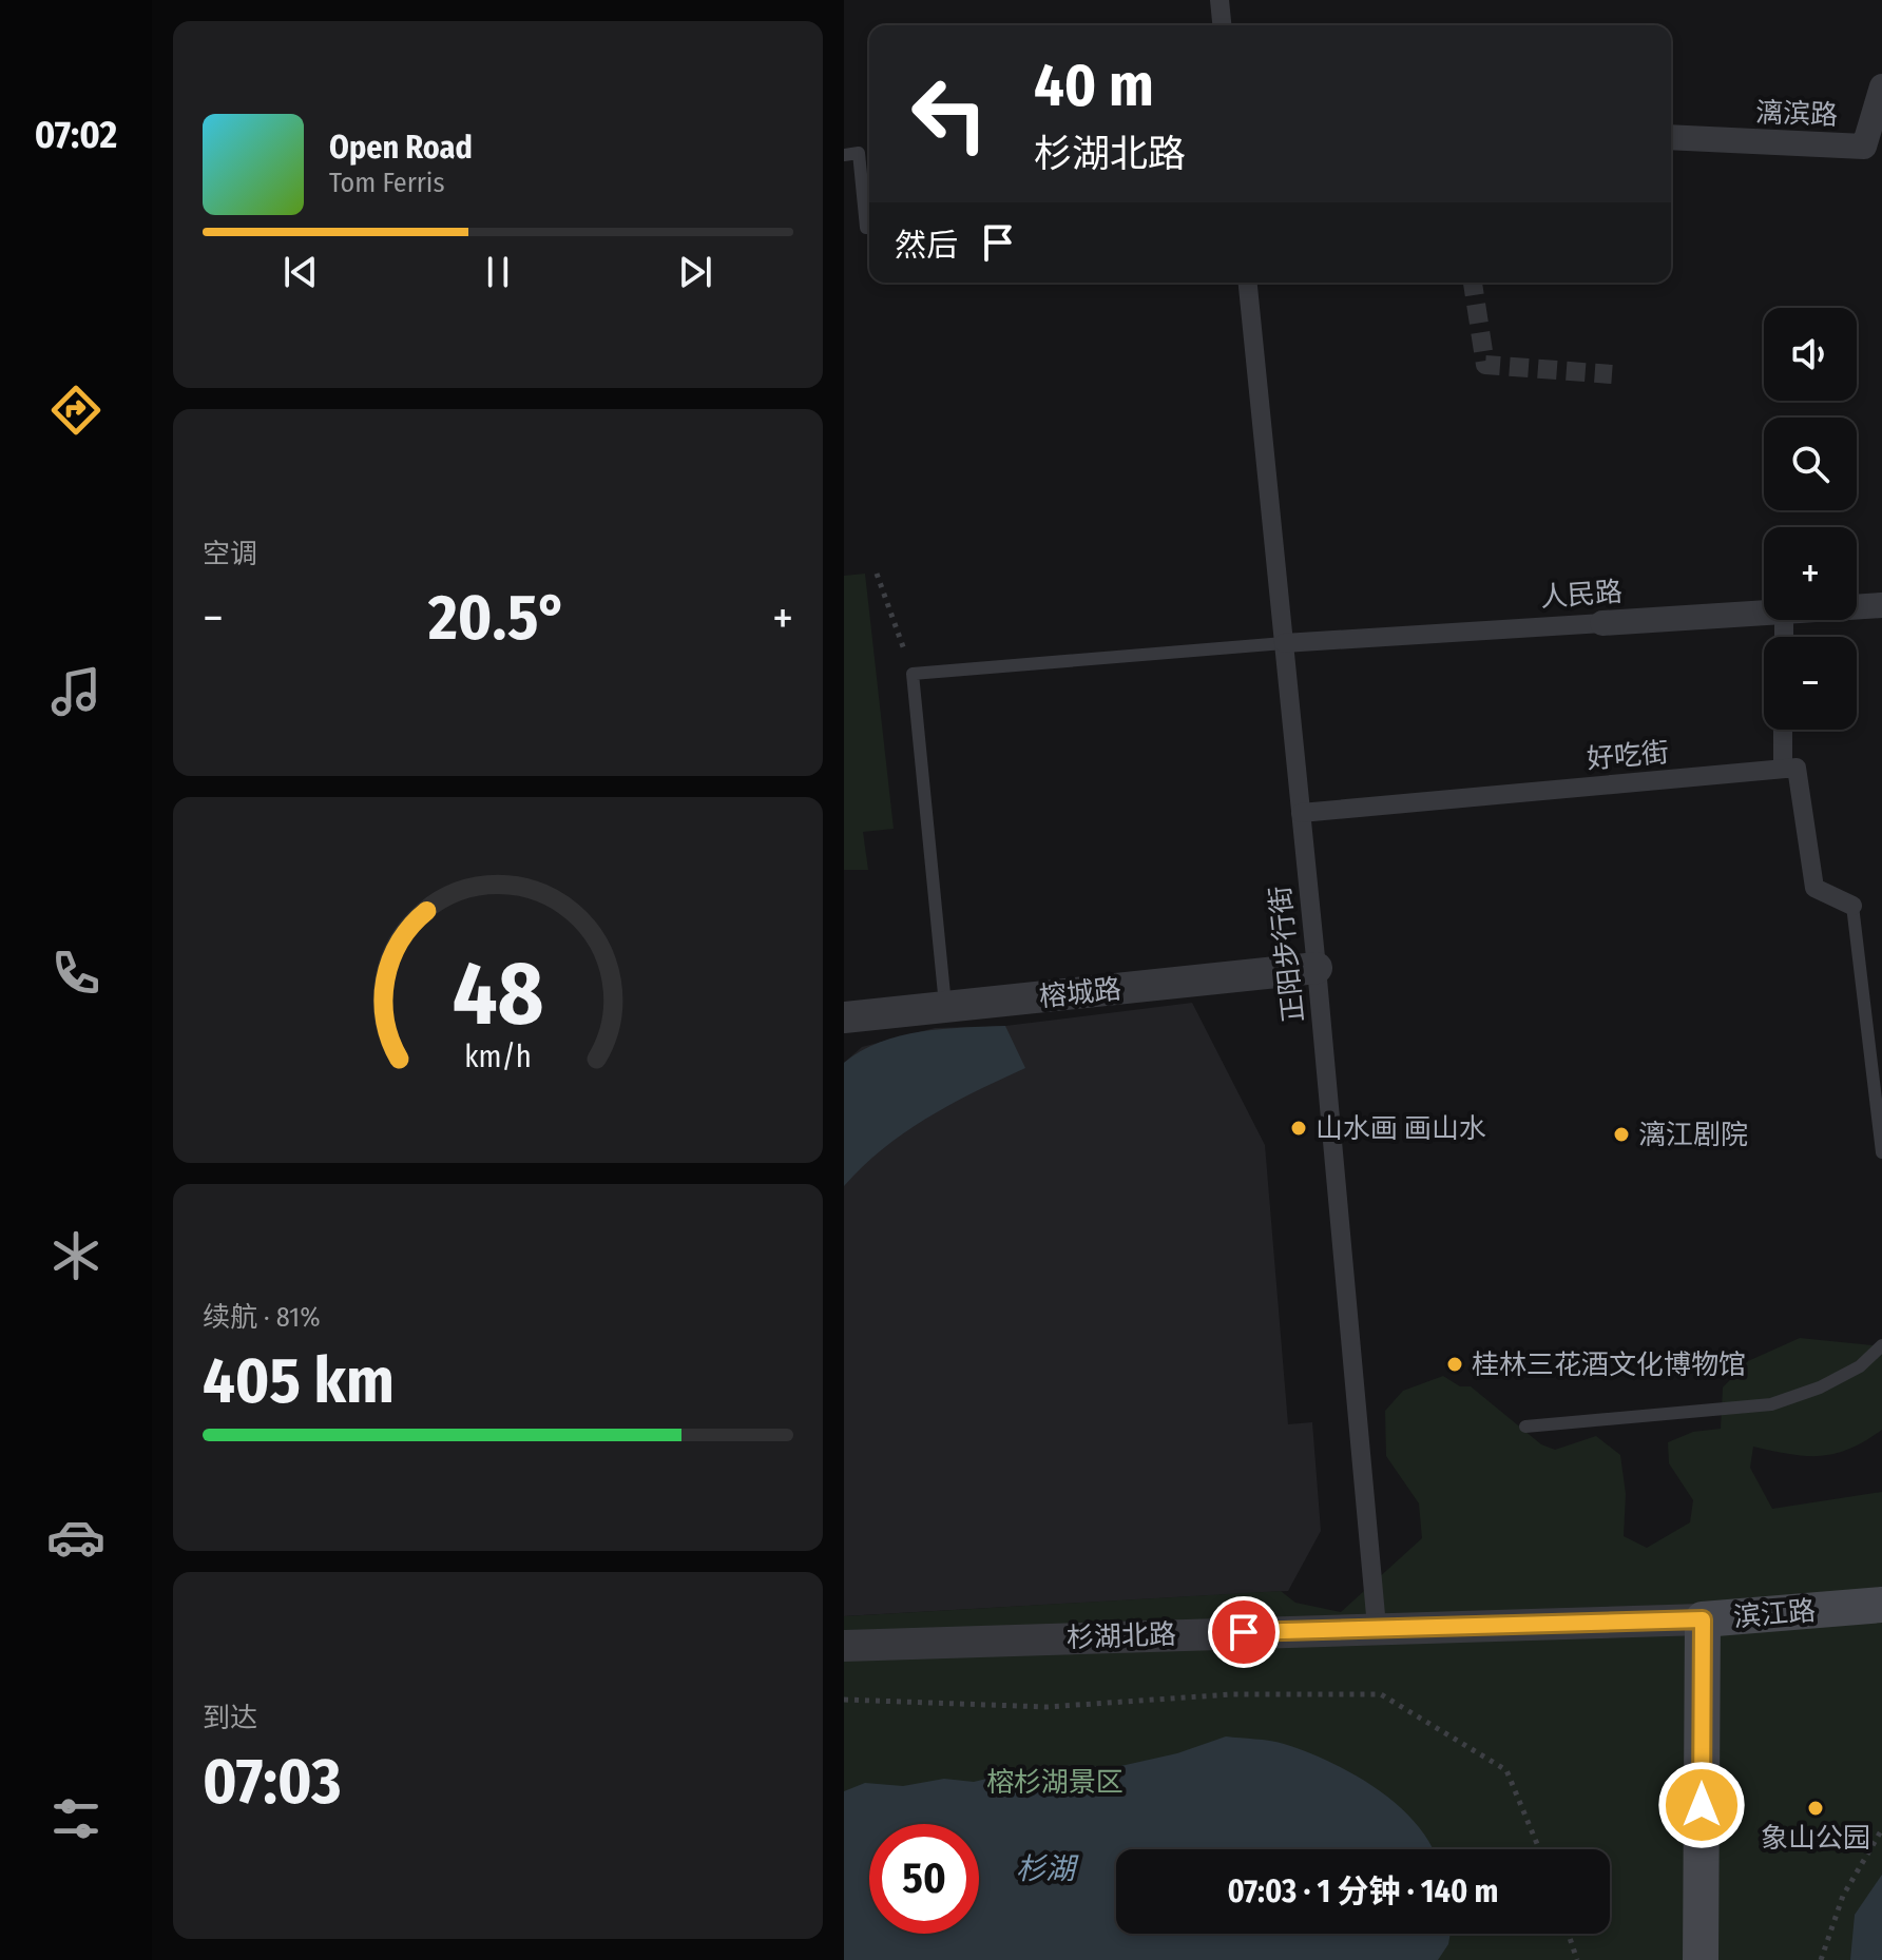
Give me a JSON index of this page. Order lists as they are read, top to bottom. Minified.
{"streets":{"main road":["滨江路"],"street":["漓滨路","人民路","好吃街","正阳步行街","榕城路","杉湖北路"]},"crossings":[["人民路","正阳步行街"],["好吃街","正阳步行街"],["正阳步行街","榕城路"],["正阳步行街","杉湖北路"],["滨江路","杉湖北路"]],"water":["杉湖"],"parks":["榕杉湖景区"],"places":["山水画 画山水","漓江剧院","桂林三花酒文化博物馆","象山公园"],"page":{"tabs":"07:02","turn":["40 m","杉湖北路"],"song":["Open Road","Tom Ferris"],"then":"然后","map_buttons":["+","−"],"tile":["空调",["续航 · 81%","405 km"],["到达","07:03"]],"heat":["−","20.5°","+"],"limit":"50","trip":"07:03 · 1 分钟 · 140 m","gauge":["48","km/h"]}}
